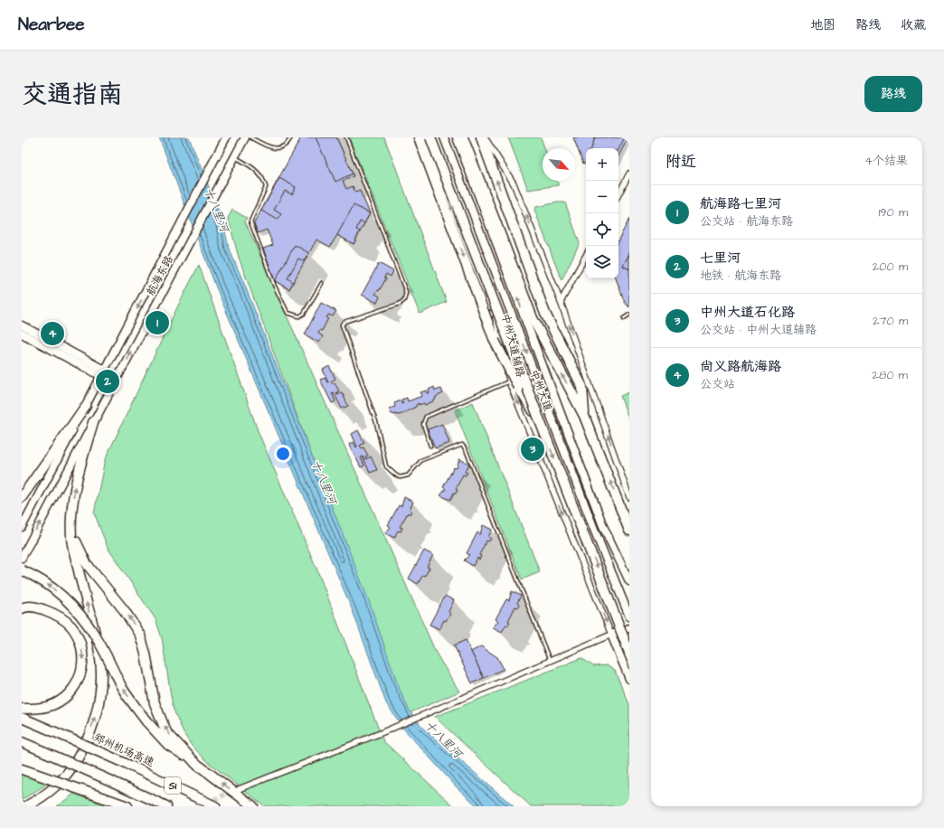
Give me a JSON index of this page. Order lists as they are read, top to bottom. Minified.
{"streets":{"highway":["中州大道","郑州机场高速","S1"],"main road":["航海东路","中州大道辅路"]},"one_way":["中州大道辅路"],"water":["十八里河"],"north":"bottom right","page":{"header":"Nearbee","nav":["地图","路线","收藏"],"title":"交通指南","buttons":"路线","heading":["附近","4个结果"],"map_buttons":["+","−"],"list":[{"mark":"1","name":"航海路七里河","note":"公交站 · 航海东路","value":"190 m"},{"mark":"2","name":"七里河","note":"地铁 · 航海东路","value":"200 m"},{"mark":"3","name":"中州大道石化路","note":"公交站 · 中州大道辅路","value":"270 m"},{"mark":"4","name":"尚义路航海路","note":"公交站","value":"280 m"}],"pins":["1","4","2","3"]}}
